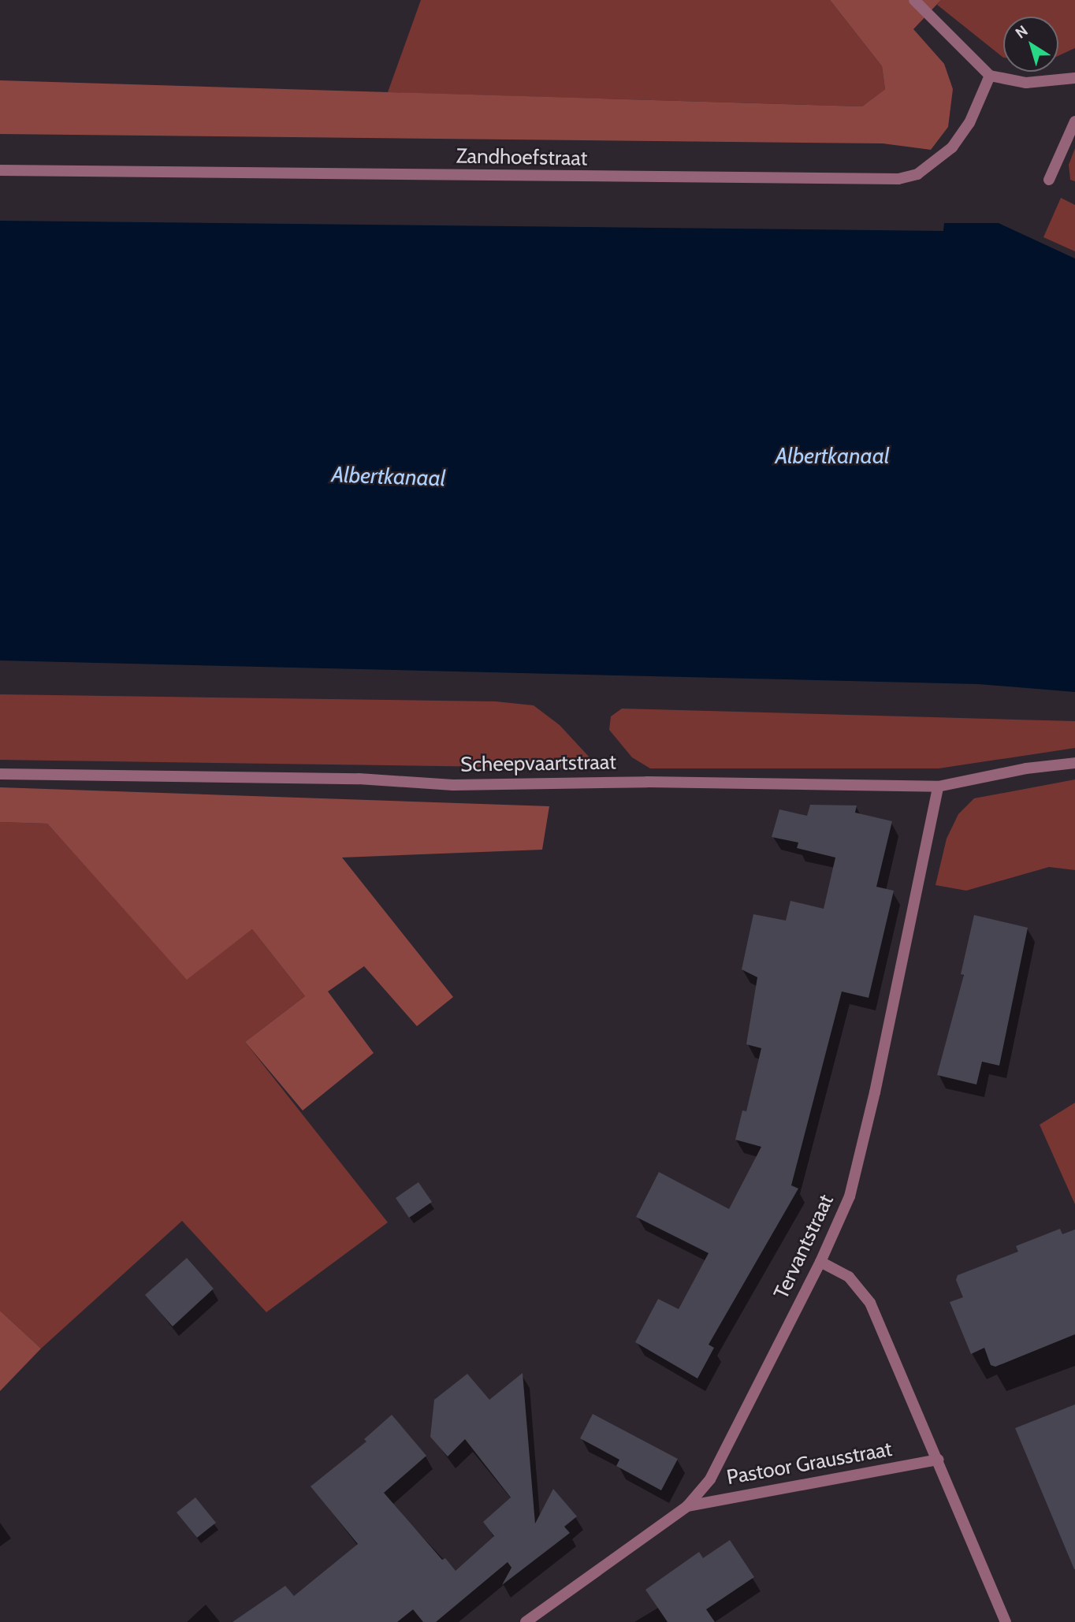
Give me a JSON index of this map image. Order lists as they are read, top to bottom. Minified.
{"streets":{"street":["Zandhoefstraat","Scheepvaartstraat","Tervantstraat","Pastoor Grausstraat"]},"crossings":[["Scheepvaartstraat","Tervantstraat"],["Tervantstraat","Pastoor Grausstraat"]],"water":["Albertkanaal"],"north":"top left"}
